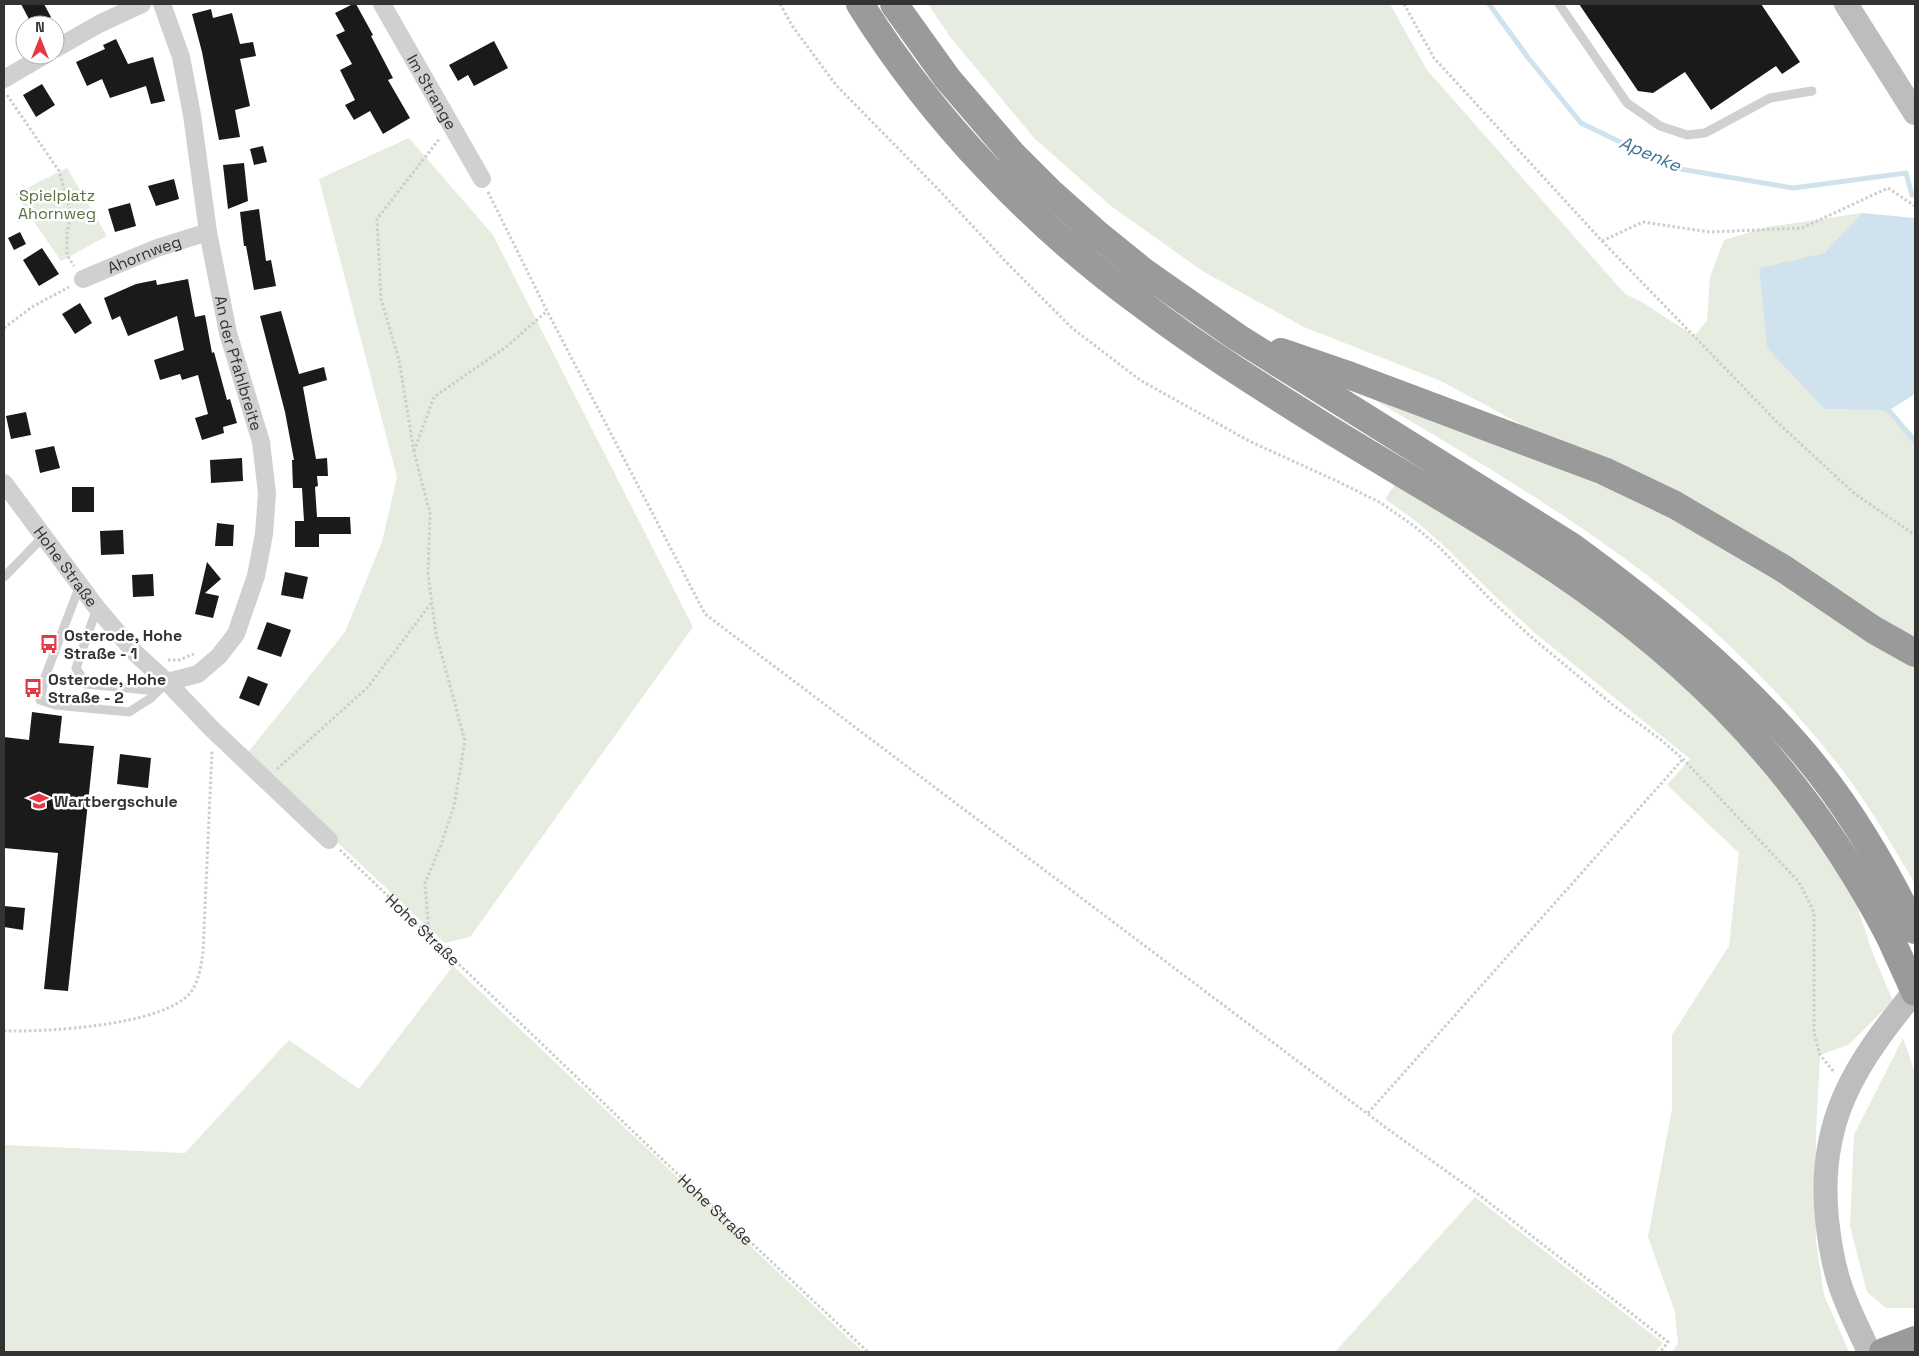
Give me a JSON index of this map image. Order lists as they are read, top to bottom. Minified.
{"streets":{"street":["Im Strange","Ahornweg","An der Pfahlbreite","Hohe Straße"]},"crossings":[["Ahornweg","An der Pfahlbreite"],["An der Pfahlbreite","Hohe Straße"]],"water":["Apenke"],"parks":["Spielplatz Ahornweg"],"places":{"bus stop":["Osterode, Hohe Straße - 1","Osterode, Hohe Straße - 2"],"school or university":["Wartbergschule"]},"north":"top"}
